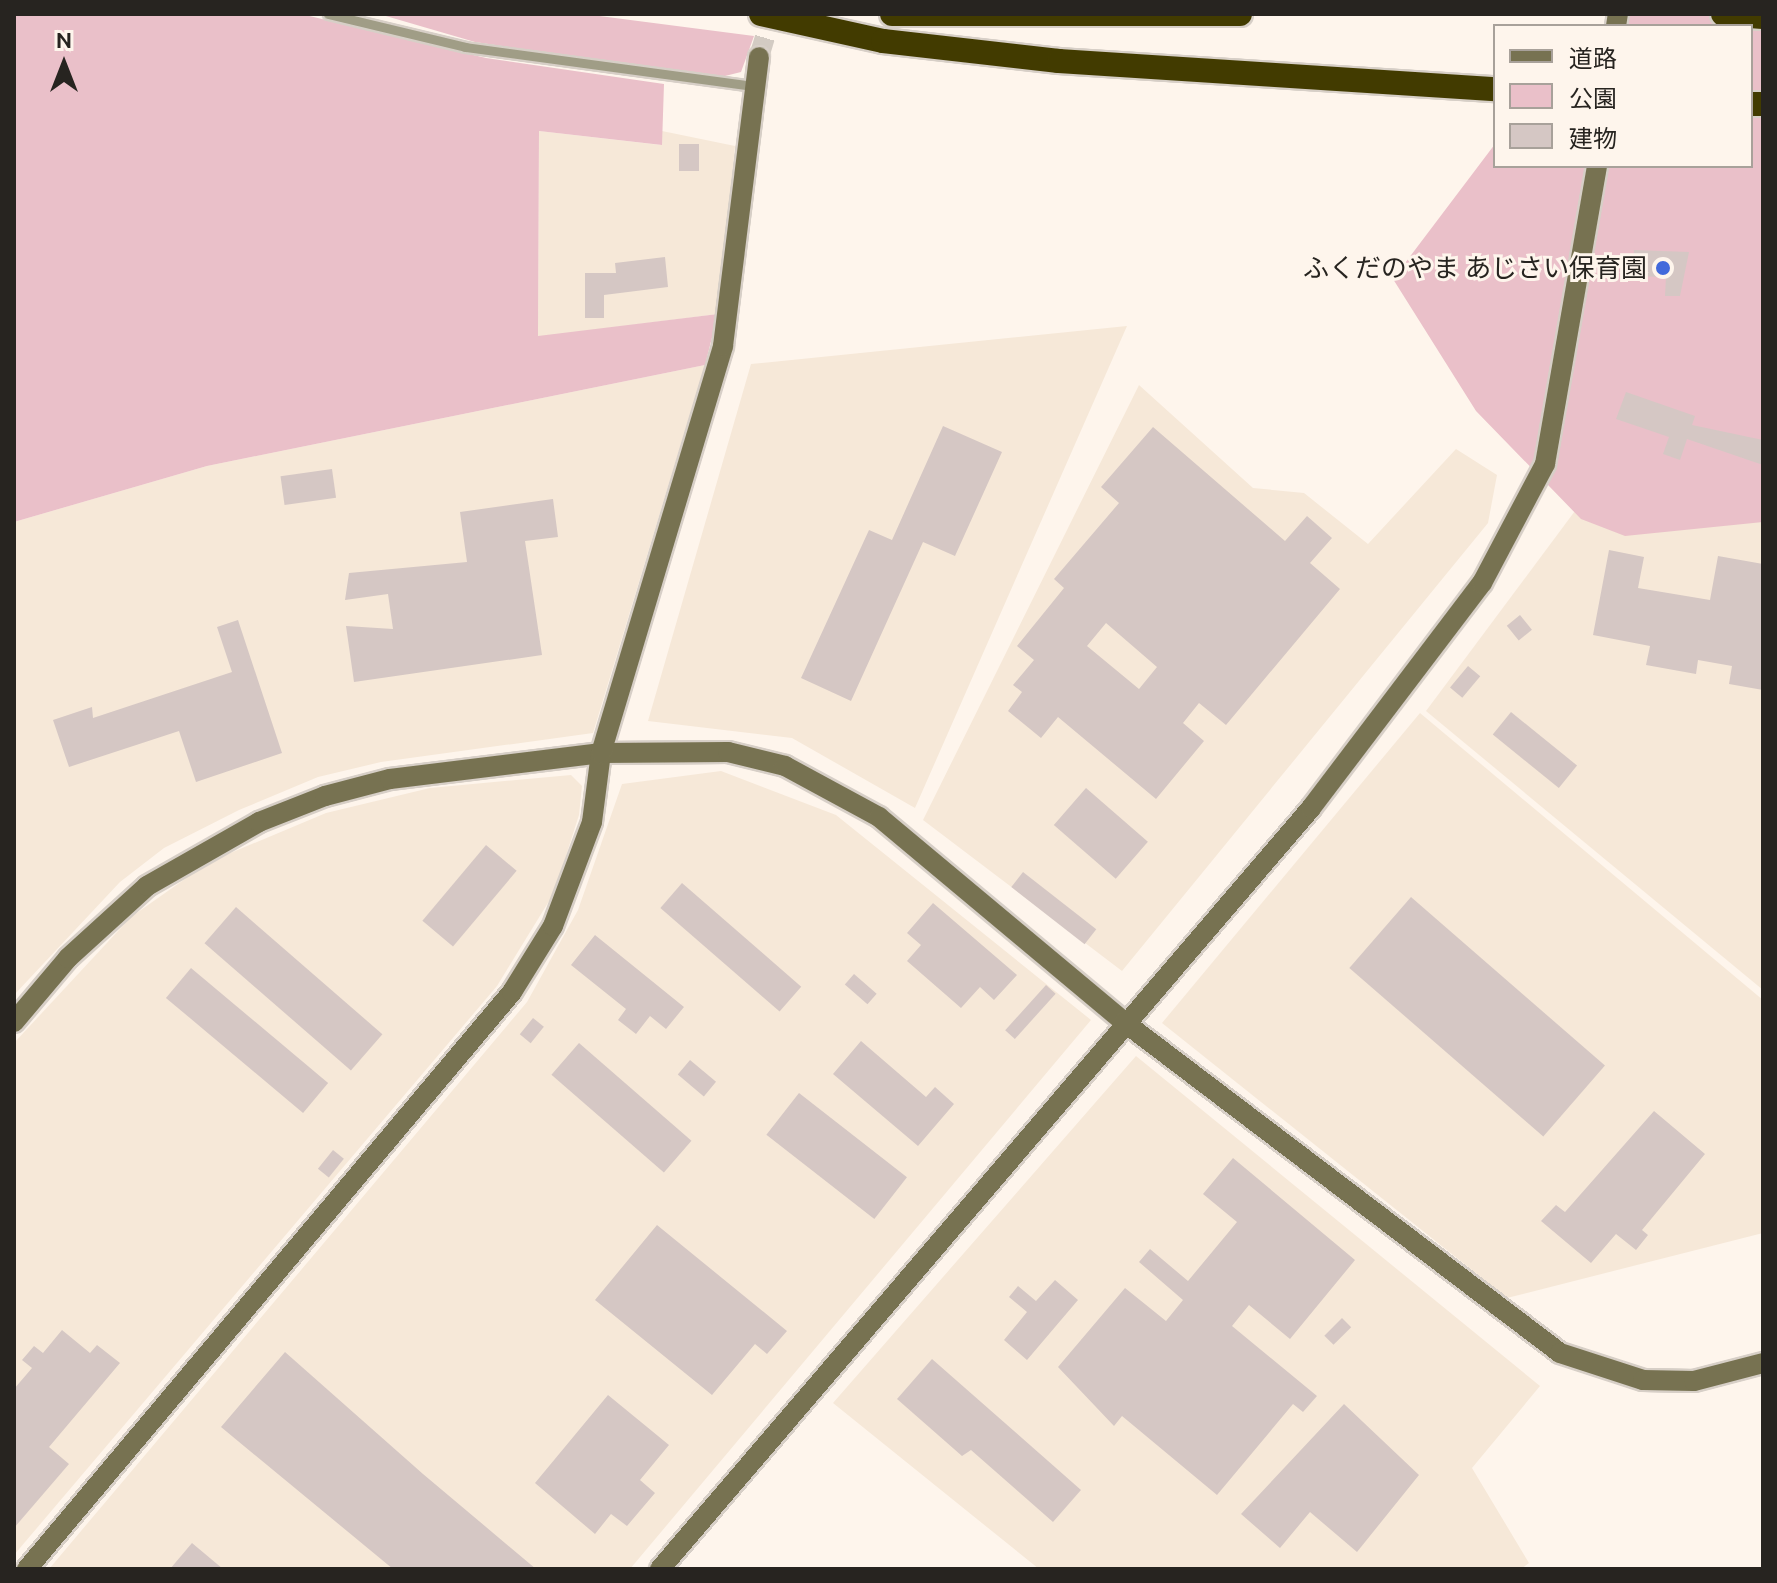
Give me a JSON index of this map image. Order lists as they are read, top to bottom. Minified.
{"places":["ふくだのやま あじさい保育園"],"legend":["道路","公園","建物"],"north":"top"}
